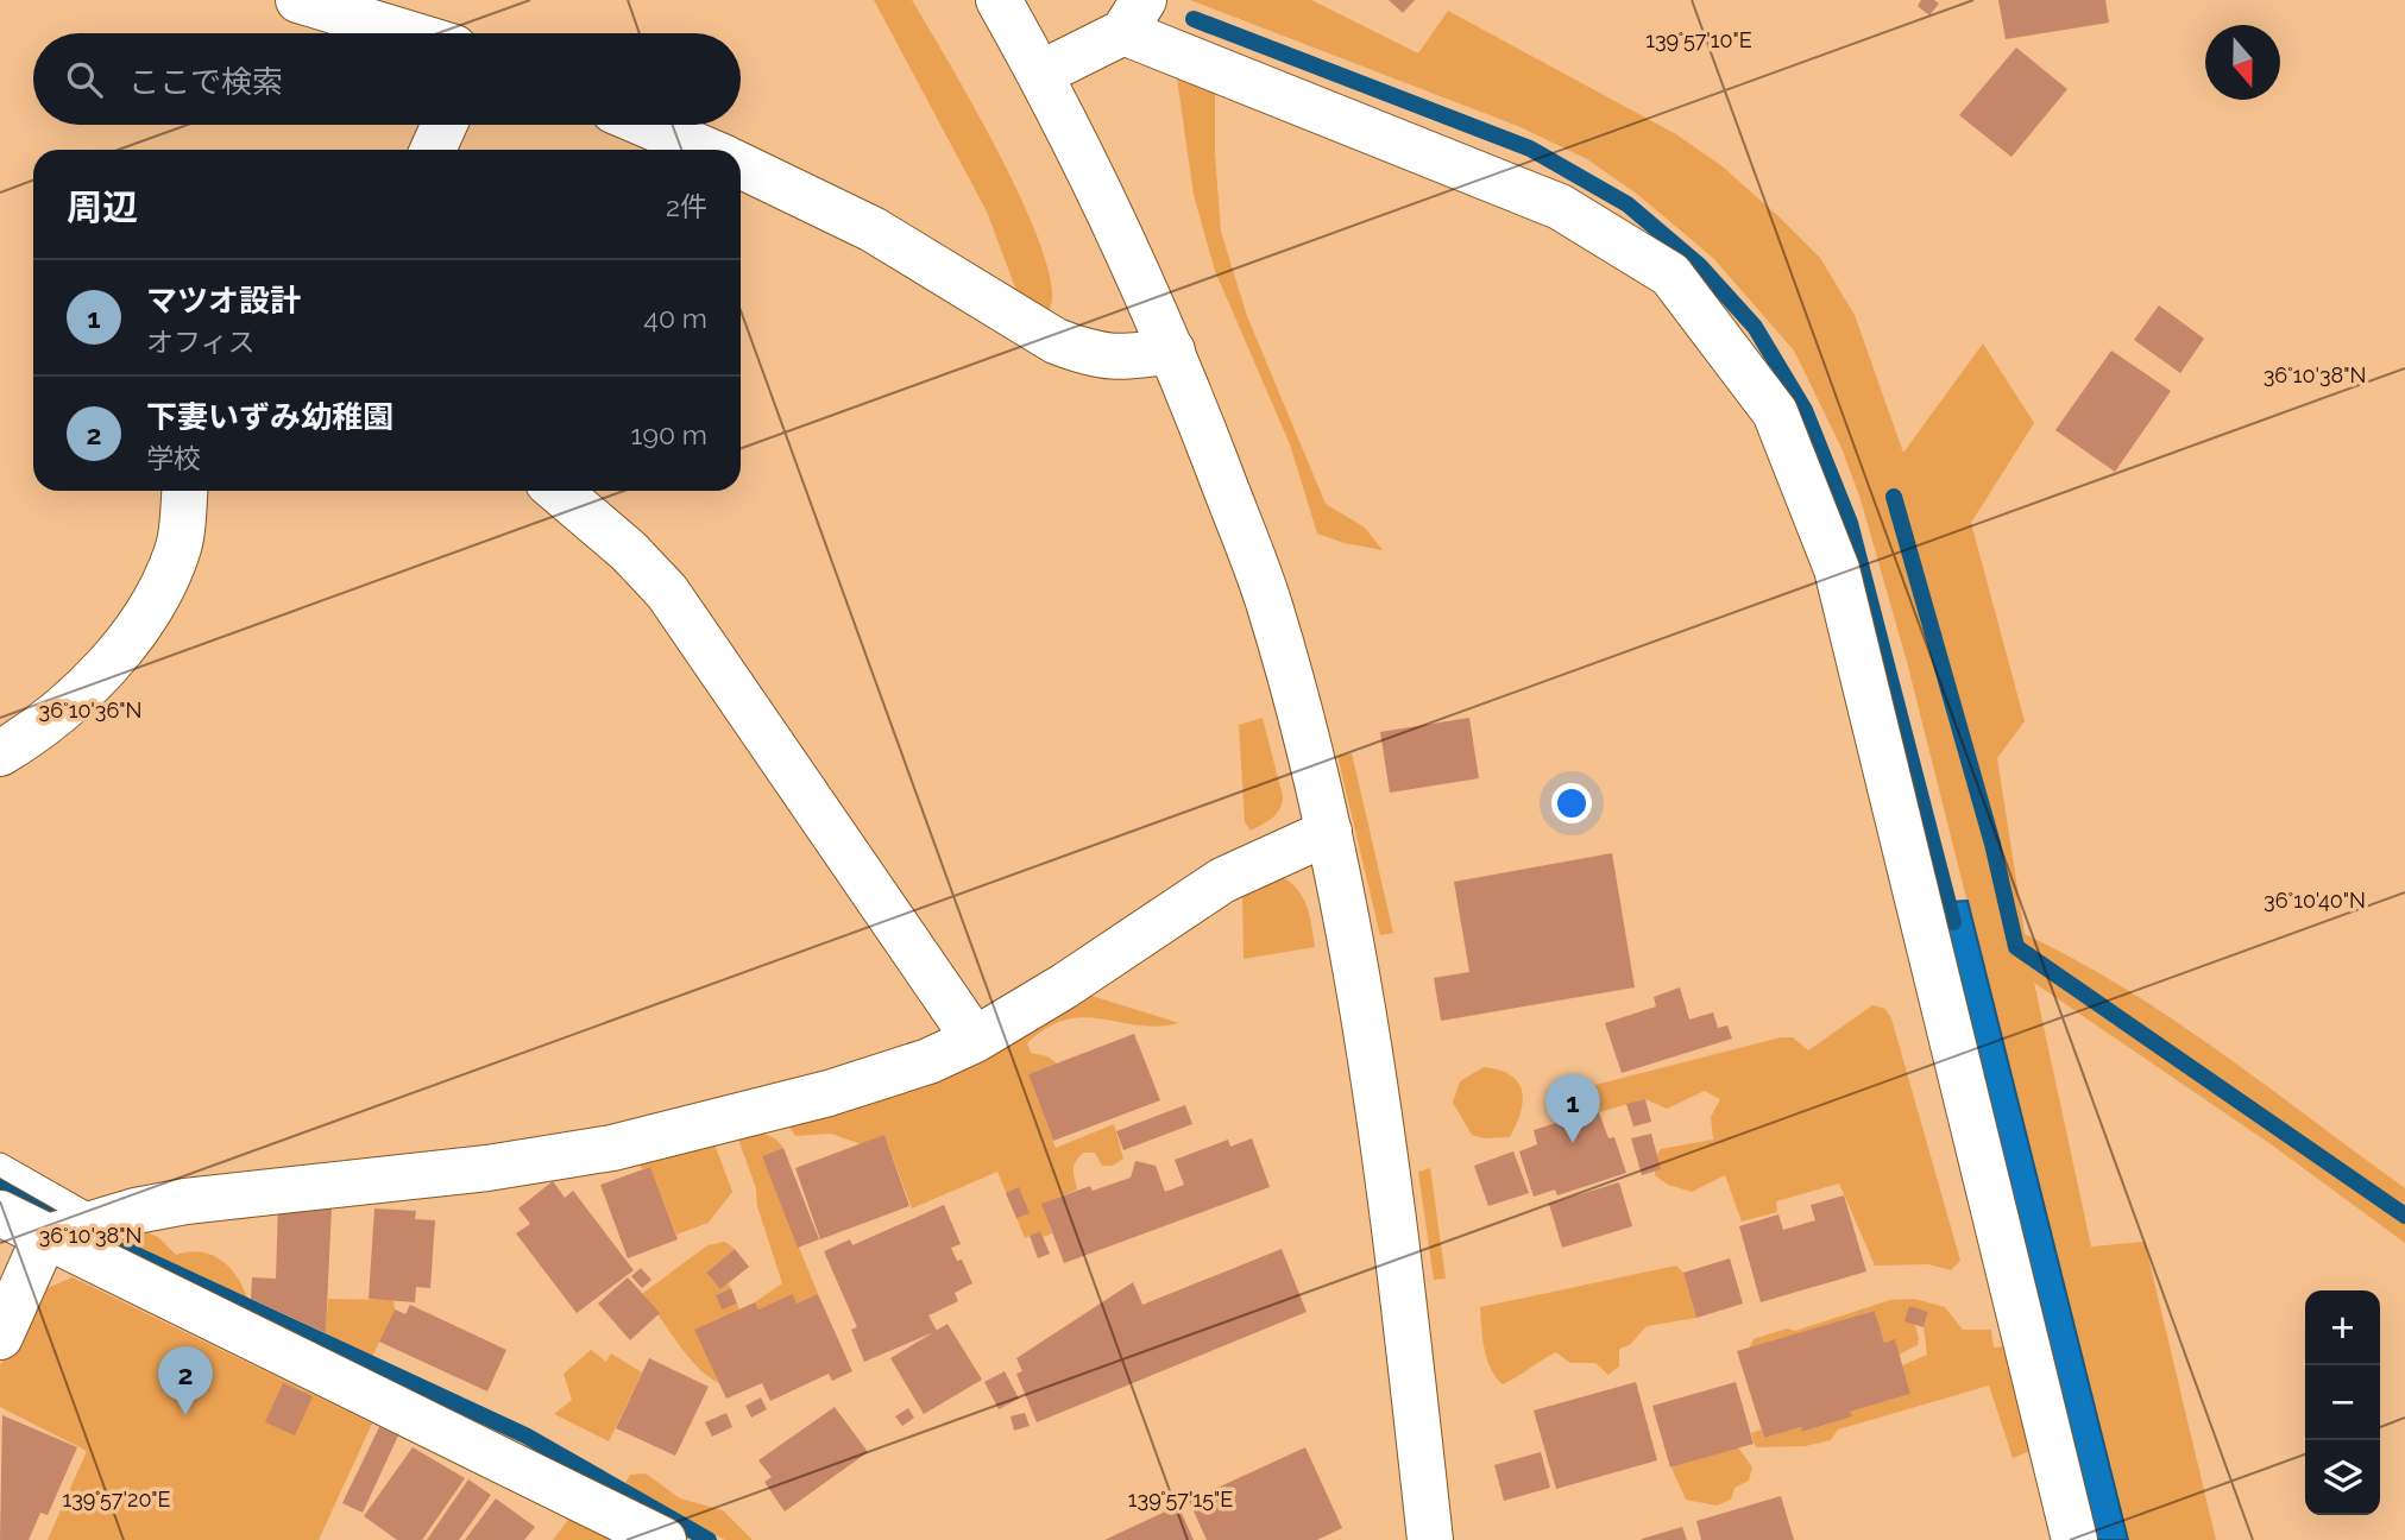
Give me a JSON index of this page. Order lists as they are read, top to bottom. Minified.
{"north":"bottom","page":{"search":"ここで検索","heading":["周辺","2件"],"list":[{"mark":"1","name":"マツオ設計","note":"オフィス","value":"40 m"},{"mark":"2","name":"下妻いずみ幼稚園","note":"学校","value":"190 m"}],"pins":["1","2"],"map_buttons":["+","−"]},"coordinates":["139°57'10\"E","36°10'38\"N","36°10'36\"N","36°10'40\"N","139°57'20\"E","139°57'15\"E"]}
